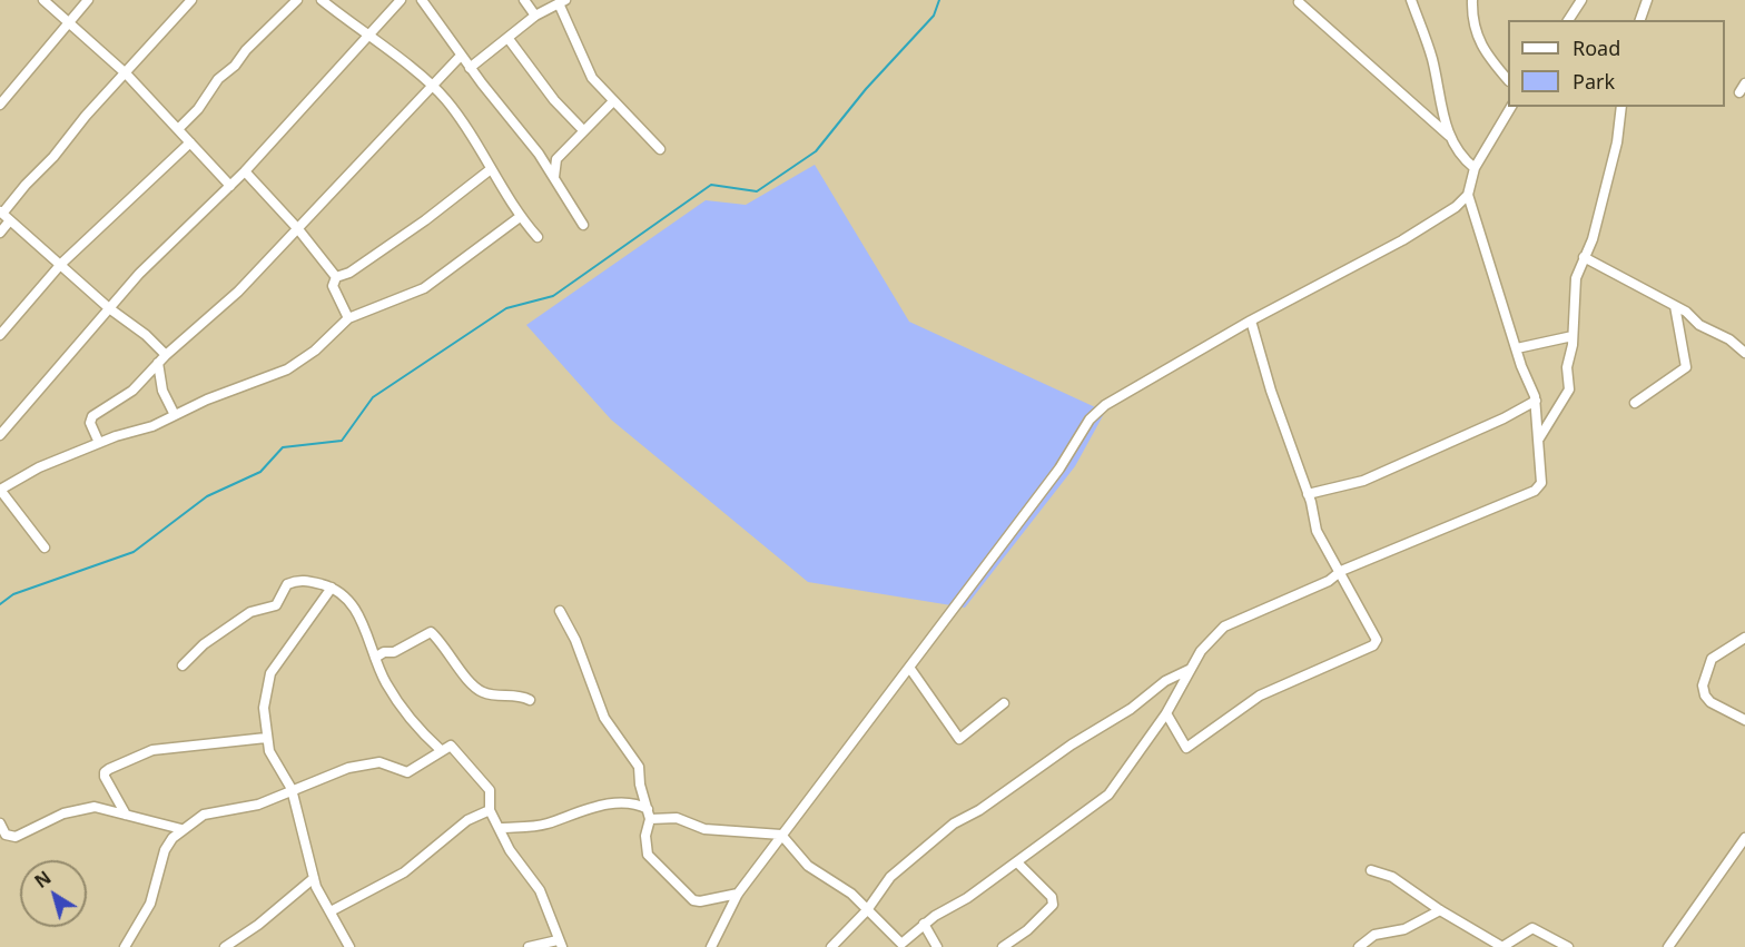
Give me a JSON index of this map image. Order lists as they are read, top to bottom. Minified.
{"legend":["Road","Park"],"north":"top left"}
